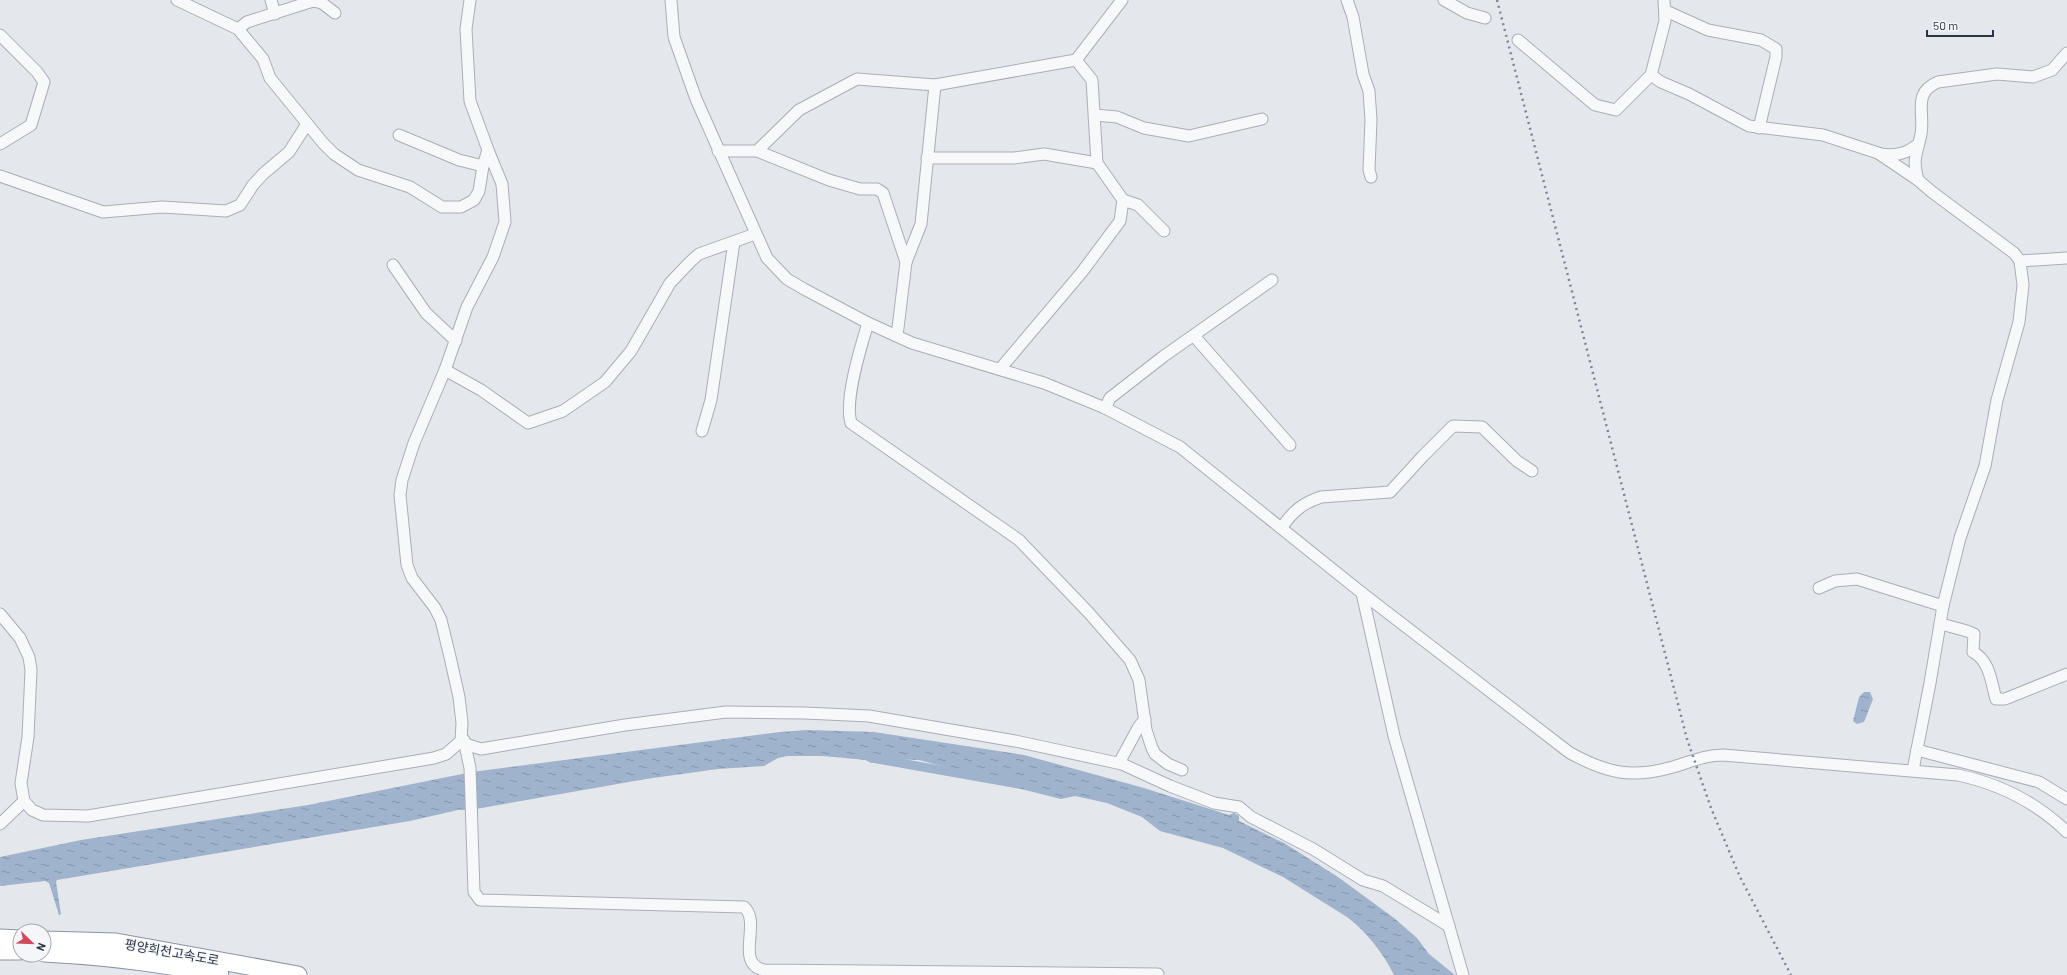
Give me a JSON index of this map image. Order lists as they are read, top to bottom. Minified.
{"streets":{"highway":["평양희천고속도로"]},"scale_bar":"50 m","north":"bottom right"}
